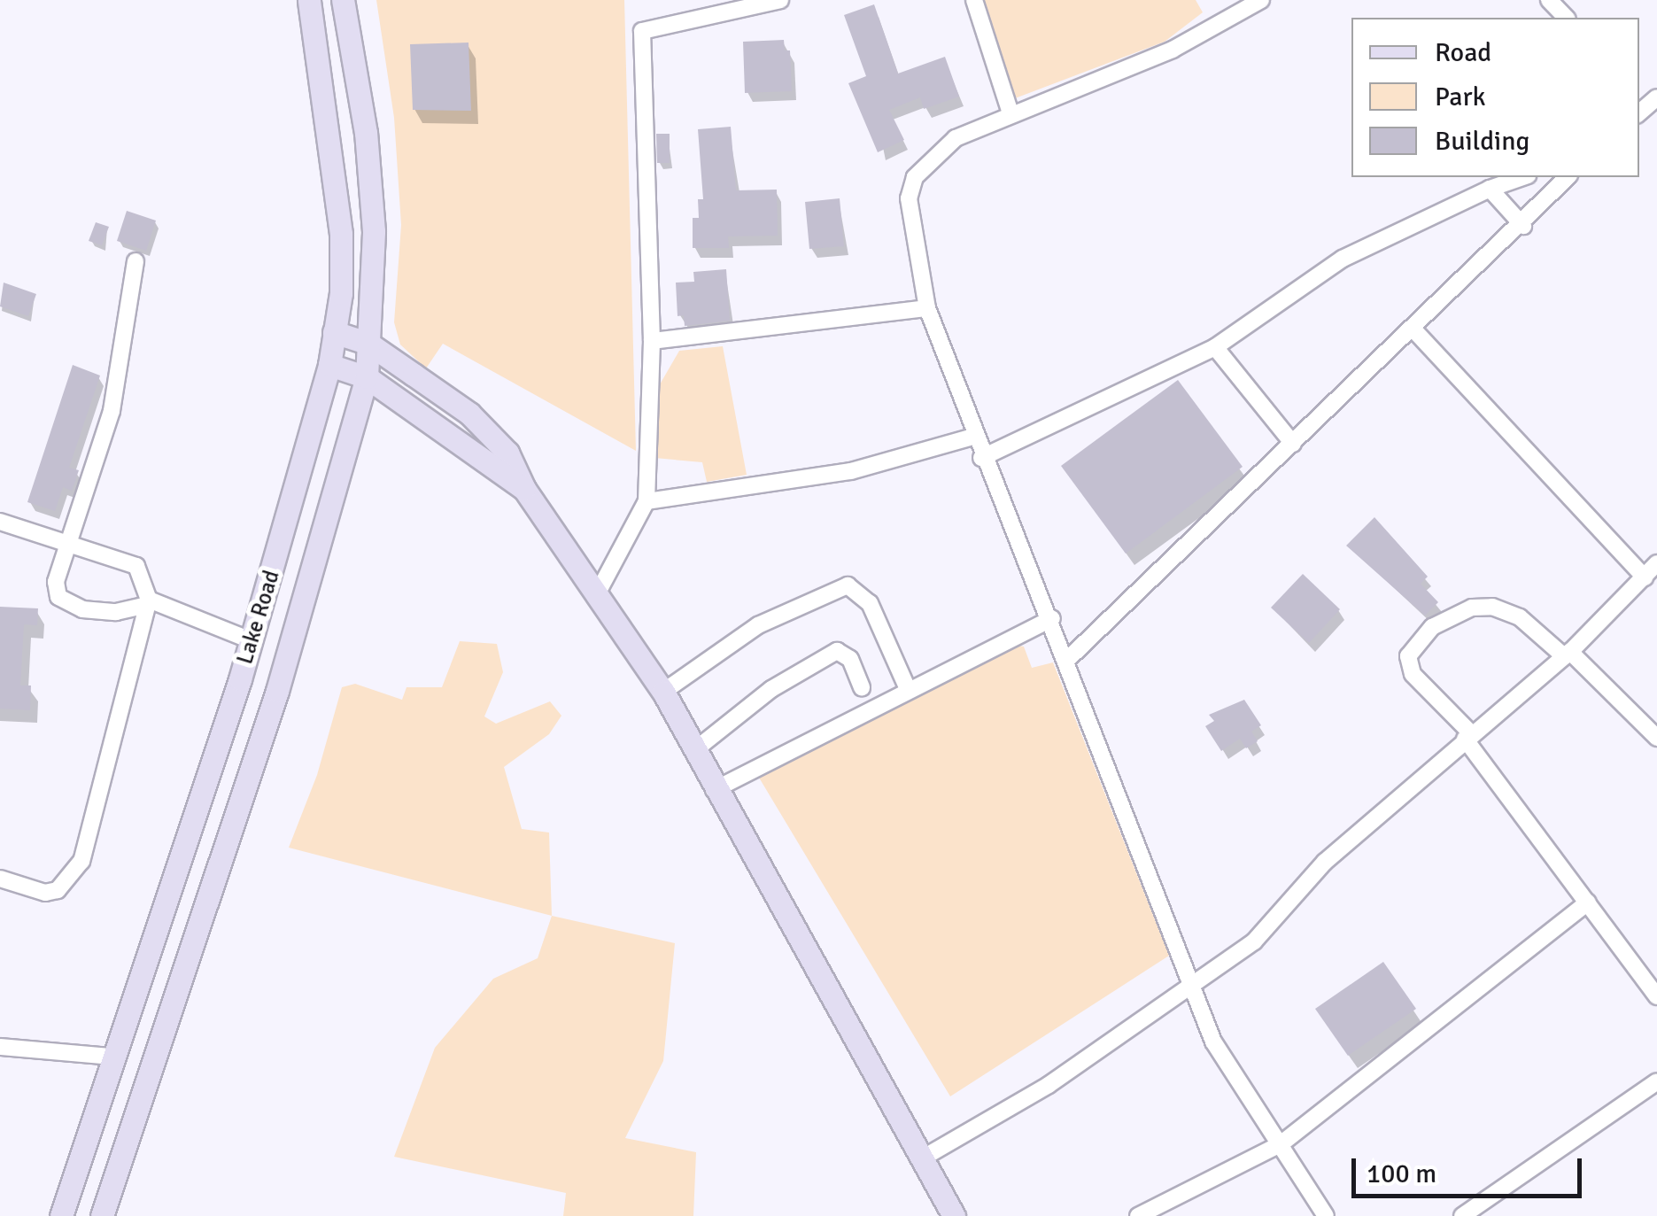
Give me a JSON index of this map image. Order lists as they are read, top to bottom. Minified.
{"streets":{"main road":["Lake Road"]},"legend":["Road","Park","Building"],"scale_bar":"100 m"}
